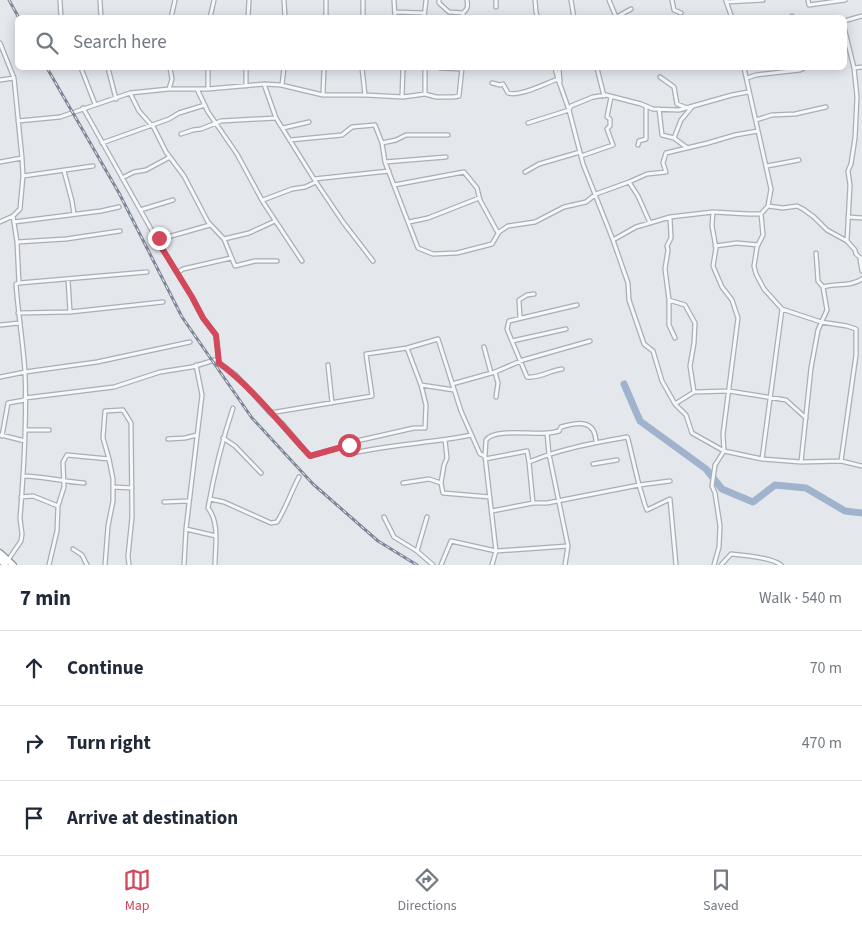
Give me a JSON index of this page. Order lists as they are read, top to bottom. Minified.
{"page":{"search":"Search here","heading":["7 min","Walk · 540 m"],"list":[["Continue","70 m"],["Turn right","470 m"],"Arrive at destination"],"nav":["Map","Directions","Saved"]}}
